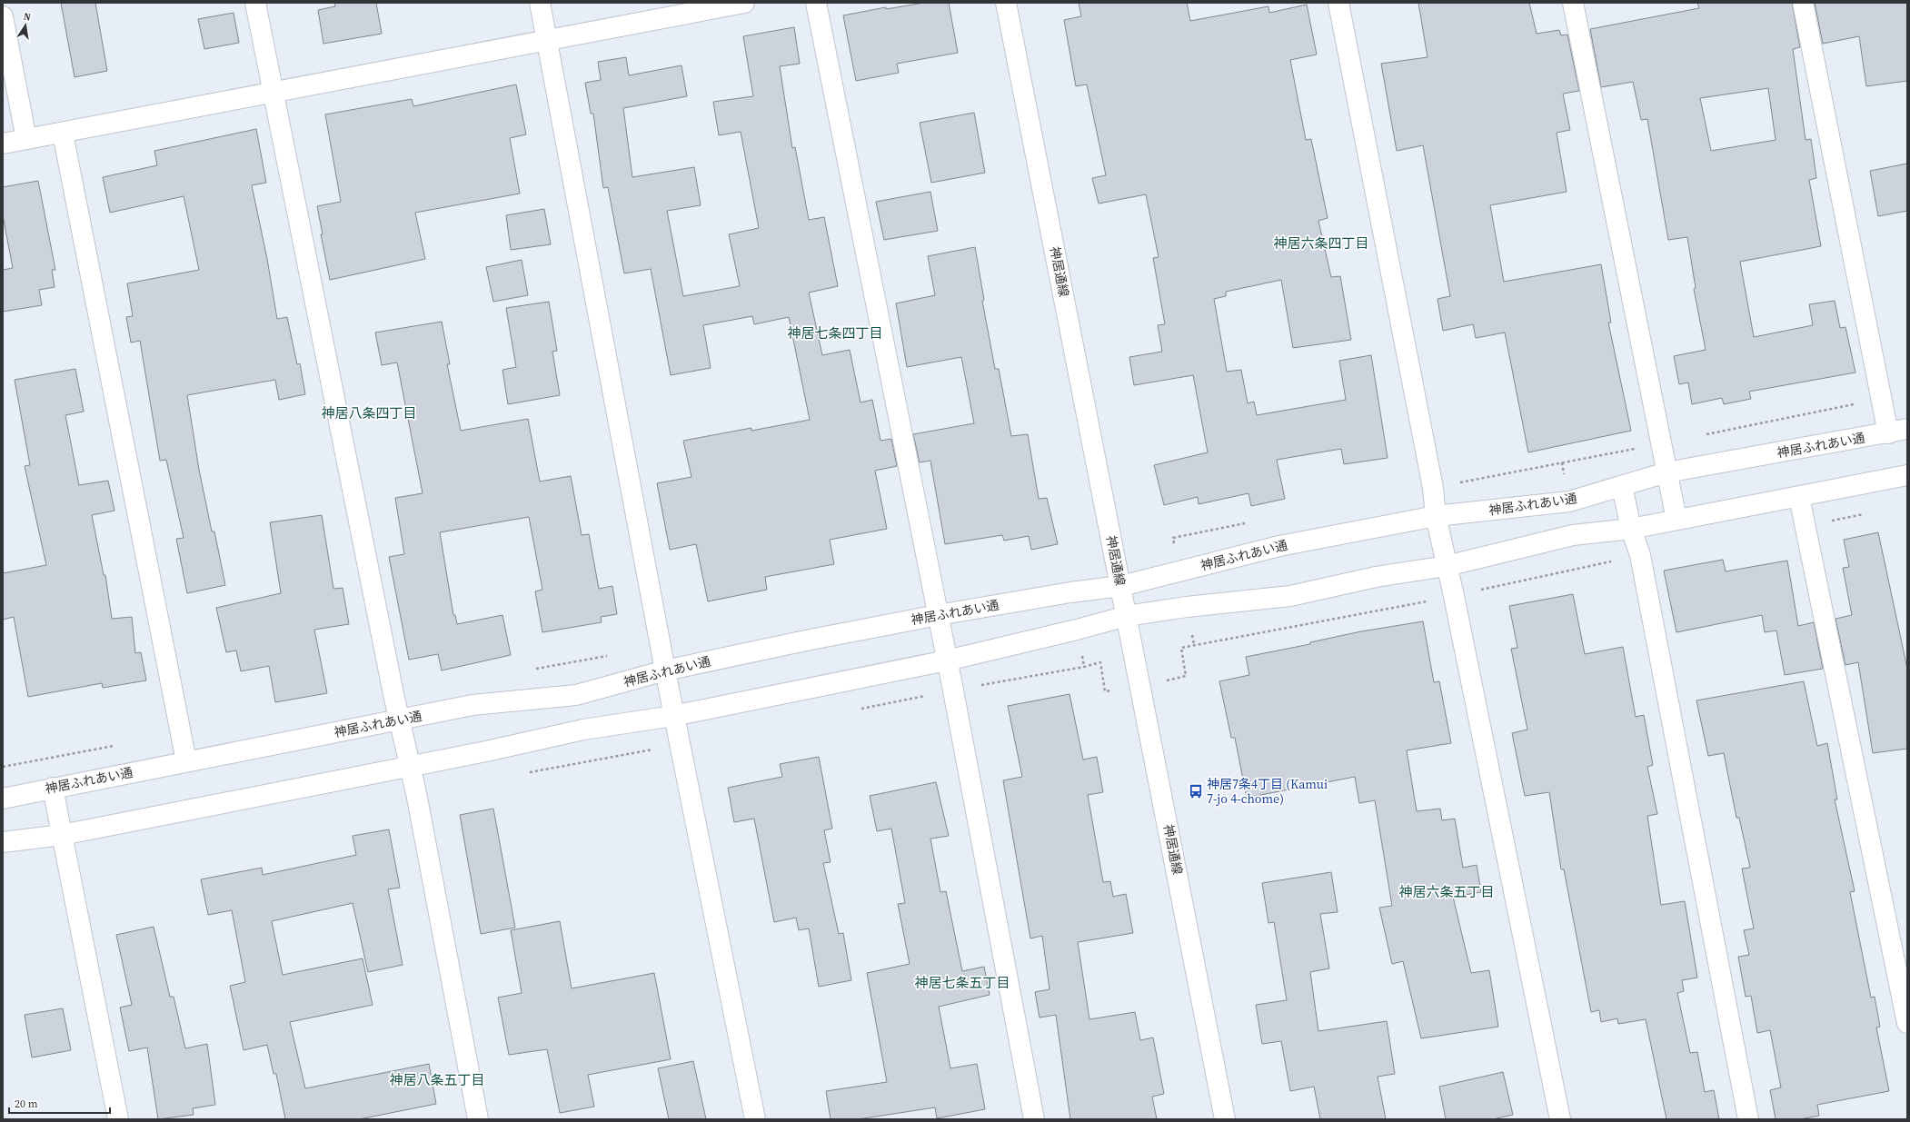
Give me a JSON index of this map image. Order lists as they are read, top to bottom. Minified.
{"streets":{"street":["神居通線","神居ふれあい通"]},"crossings":[["神居通線","神居ふれあい通"]],"districts":["神居六条四丁目","神居七条四丁目","神居八条四丁目","神居六条五丁目","神居七条五丁目","神居八条五丁目"],"places":{"bus stop":["神居7条4丁目 (Kamui 7-jo 4-chome)"]},"scale_bar":"20 m","north":"top"}
